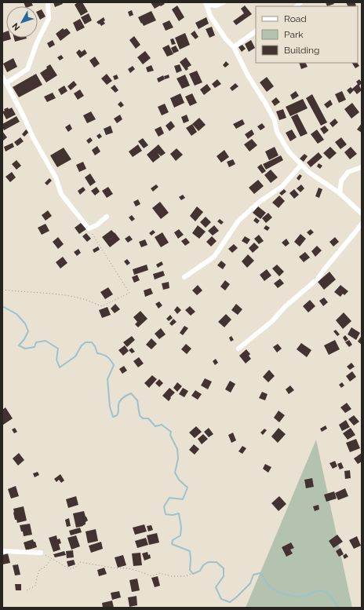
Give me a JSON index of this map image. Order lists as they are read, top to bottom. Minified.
{"legend":["Road","Park","Building"],"north":"bottom left"}
